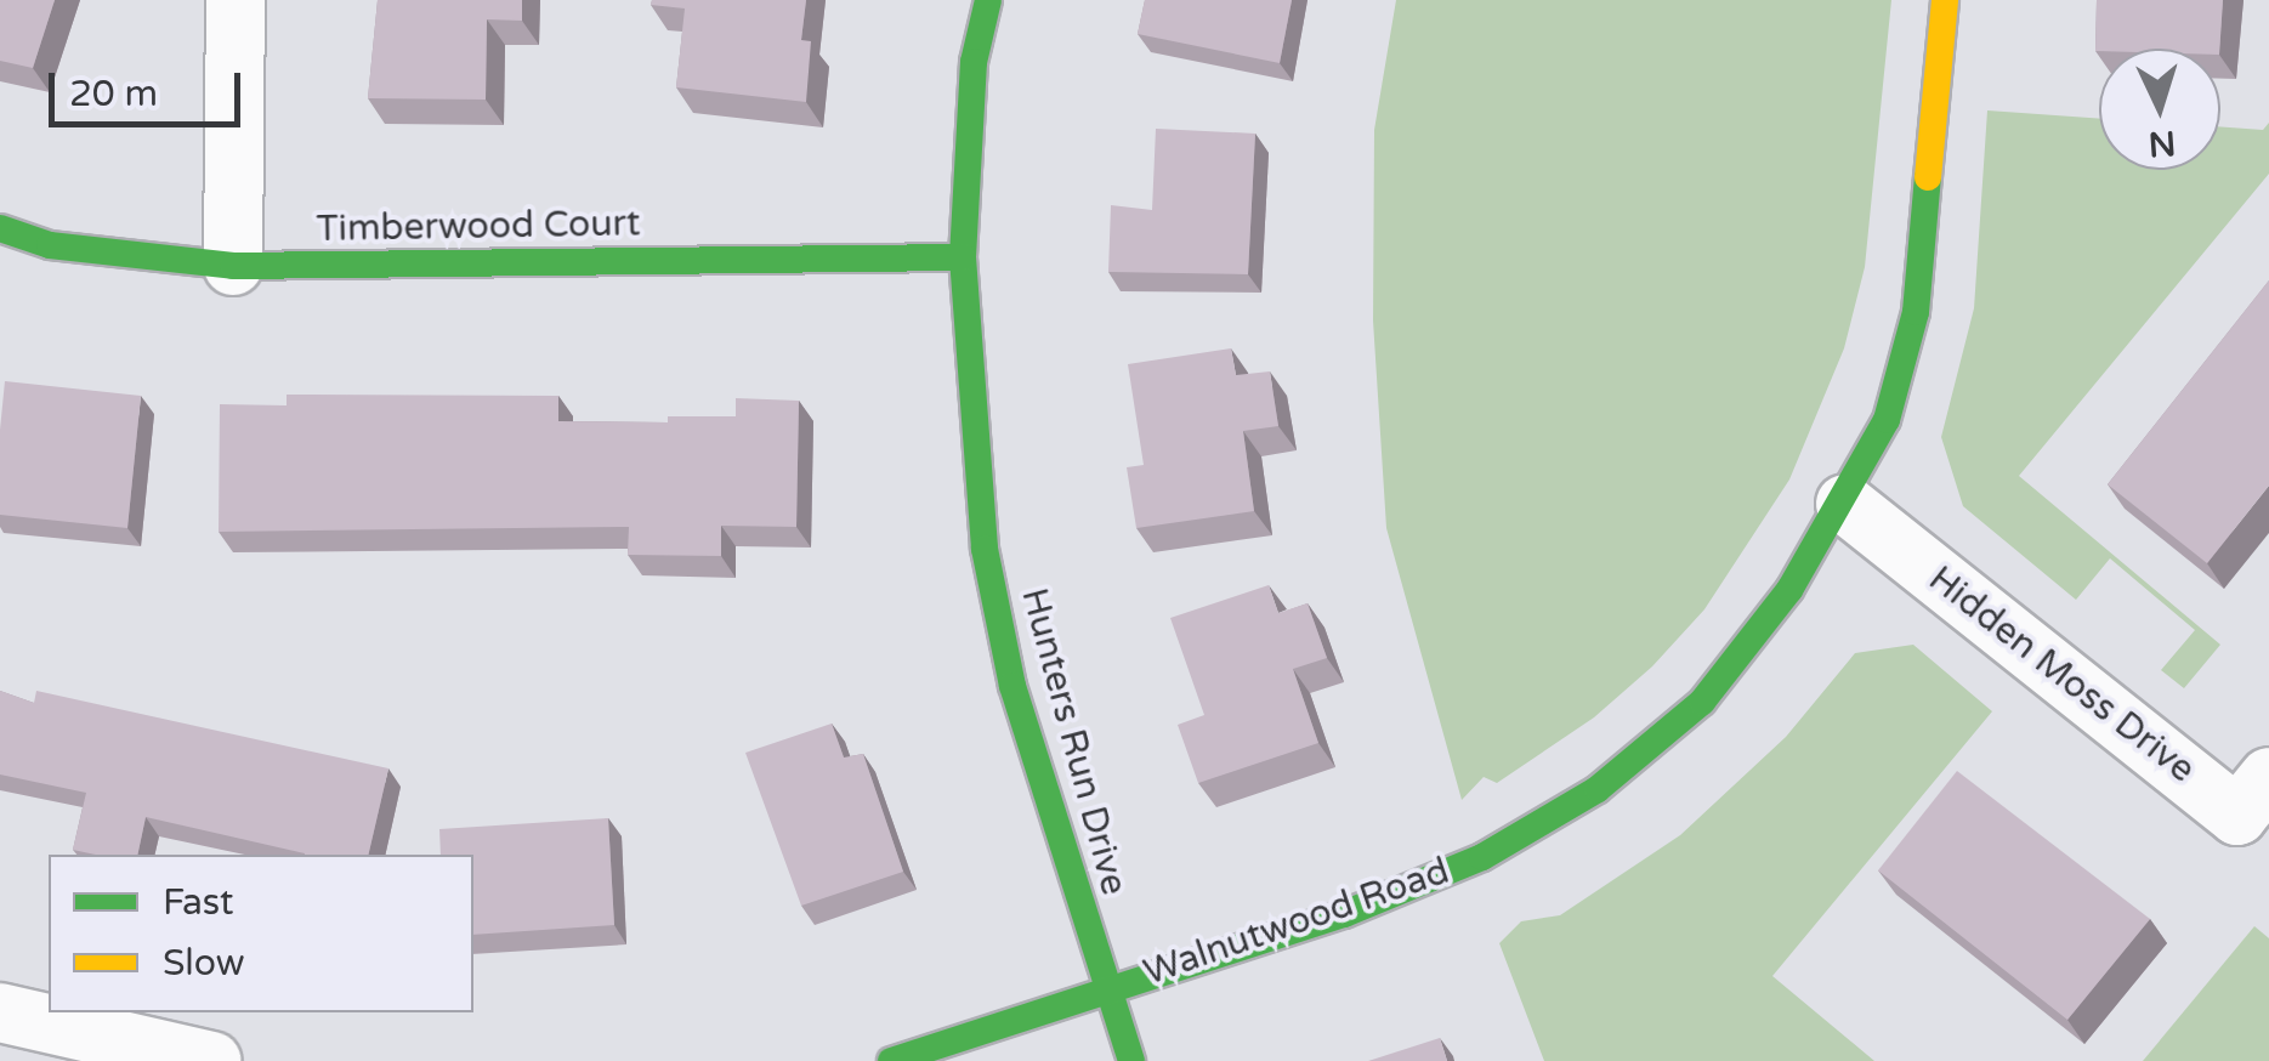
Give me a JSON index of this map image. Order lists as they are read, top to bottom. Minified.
{"streets":{"street":["Timberwood Court","Hidden Moss Drive","Hunters Run Drive","Walnutwood Road"]},"crossings":[["Timberwood Court","Hunters Run Drive"],["Hidden Moss Drive","Walnutwood Road"],["Hunters Run Drive","Walnutwood Road"]],"legend":["Fast","Slow"],"scale_bar":"20 m","north":"bottom"}
